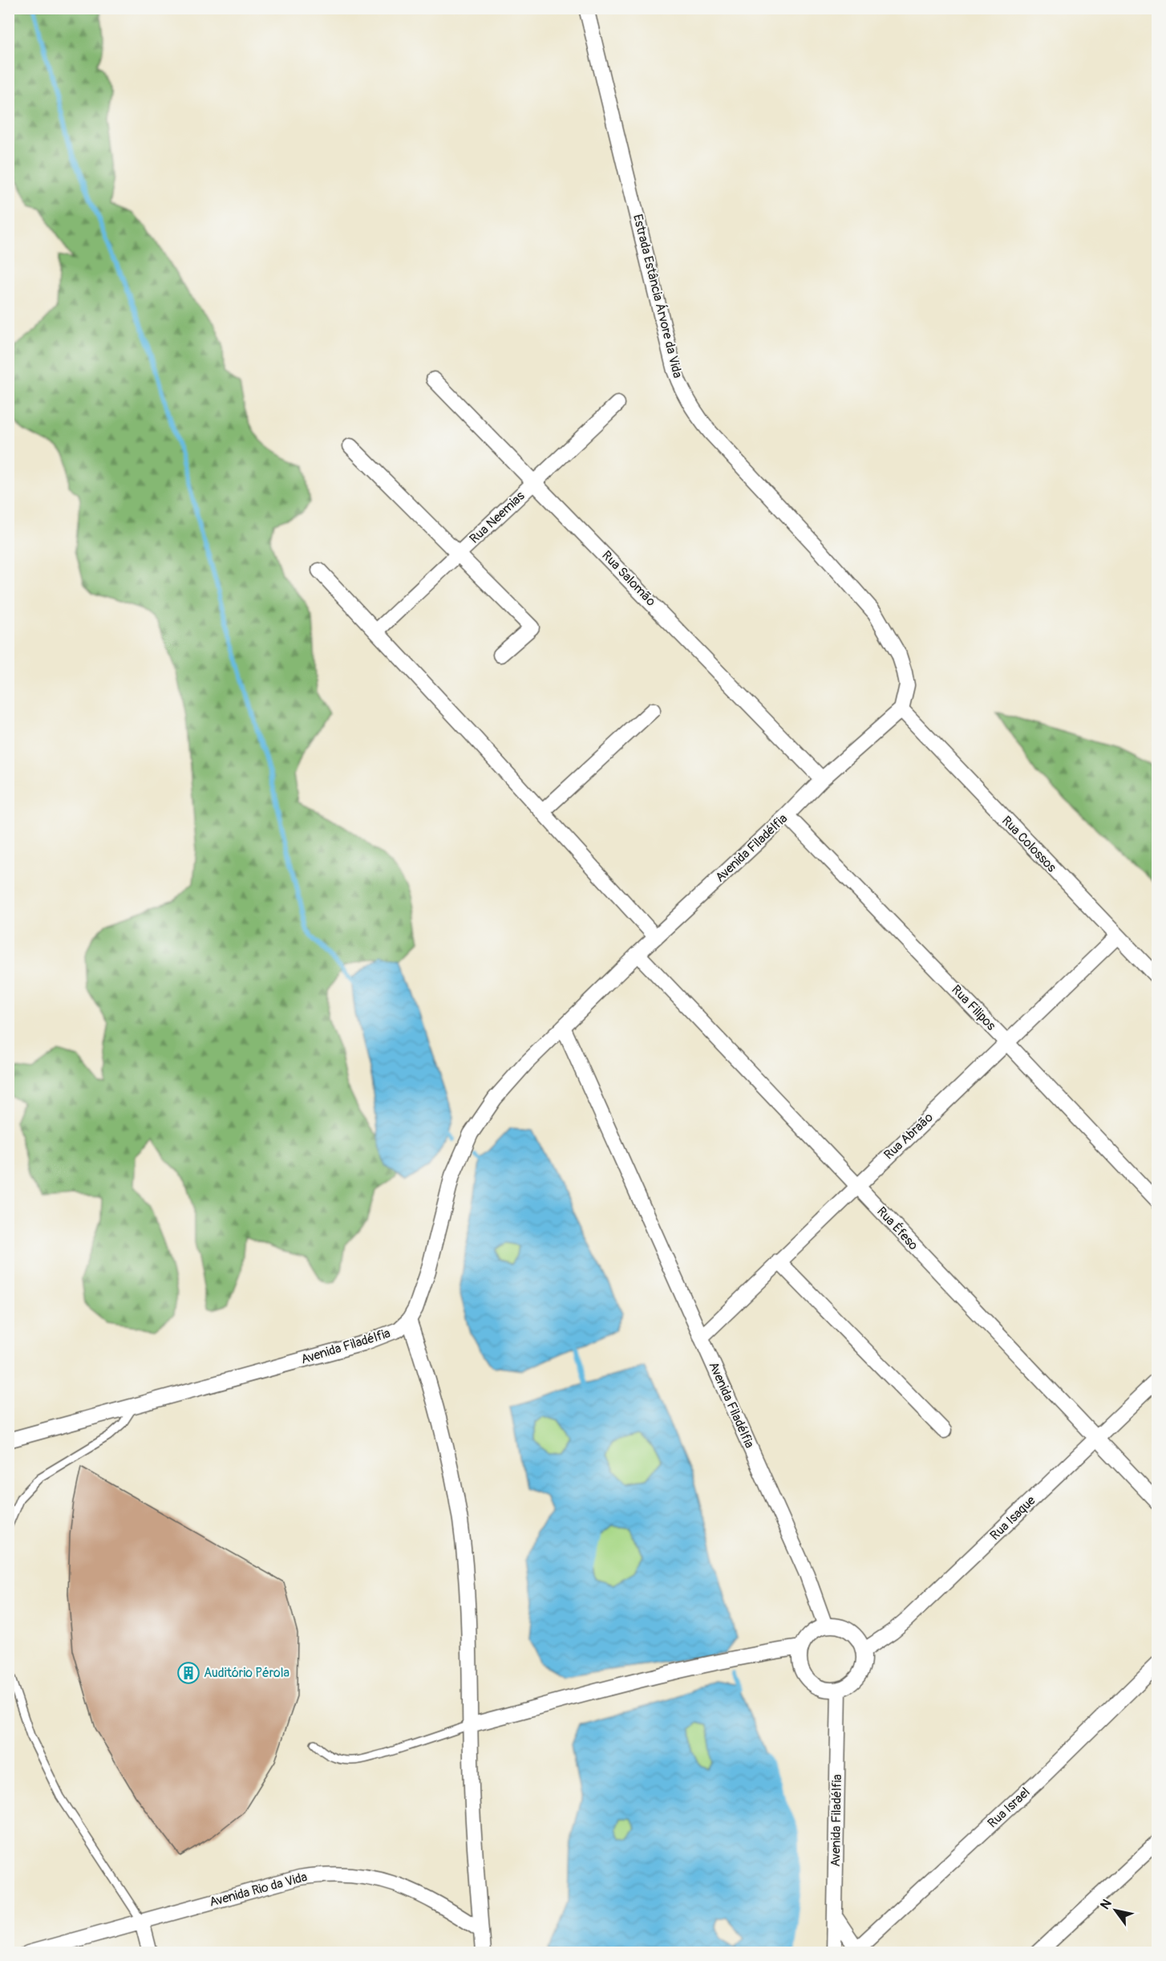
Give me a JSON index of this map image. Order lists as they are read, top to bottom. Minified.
{"streets":{"street":["Estrada Estância Árvore da Vida","Rua Neemias","Rua Salomão","Rua Colossos","Avenida Filadélfia","Rua Filipos","Rua Abraão","Rua Éfeso","Rua Isaque","Rua Israel","Avenida Rio da Vida"]},"crossings":[["Estrada Estância Árvore da Vida","Rua Colossos"],["Estrada Estância Árvore da Vida","Avenida Filadélfia"],["Rua Neemias","Rua Salomão"],["Rua Salomão","Avenida Filadélfia"],["Rua Colossos","Avenida Filadélfia"],["Rua Colossos","Rua Abraão"],["Avenida Filadélfia","Rua Filipos"],["Avenida Filadélfia","Rua Abraão"],["Avenida Filadélfia","Rua Éfeso"],["Avenida Filadélfia","Rua Isaque"],["Rua Filipos","Rua Abraão"],["Rua Abraão","Rua Éfeso"],["Rua Éfeso","Rua Isaque"]],"places":{"building":["Auditório Pérola"]},"north":"top left"}
